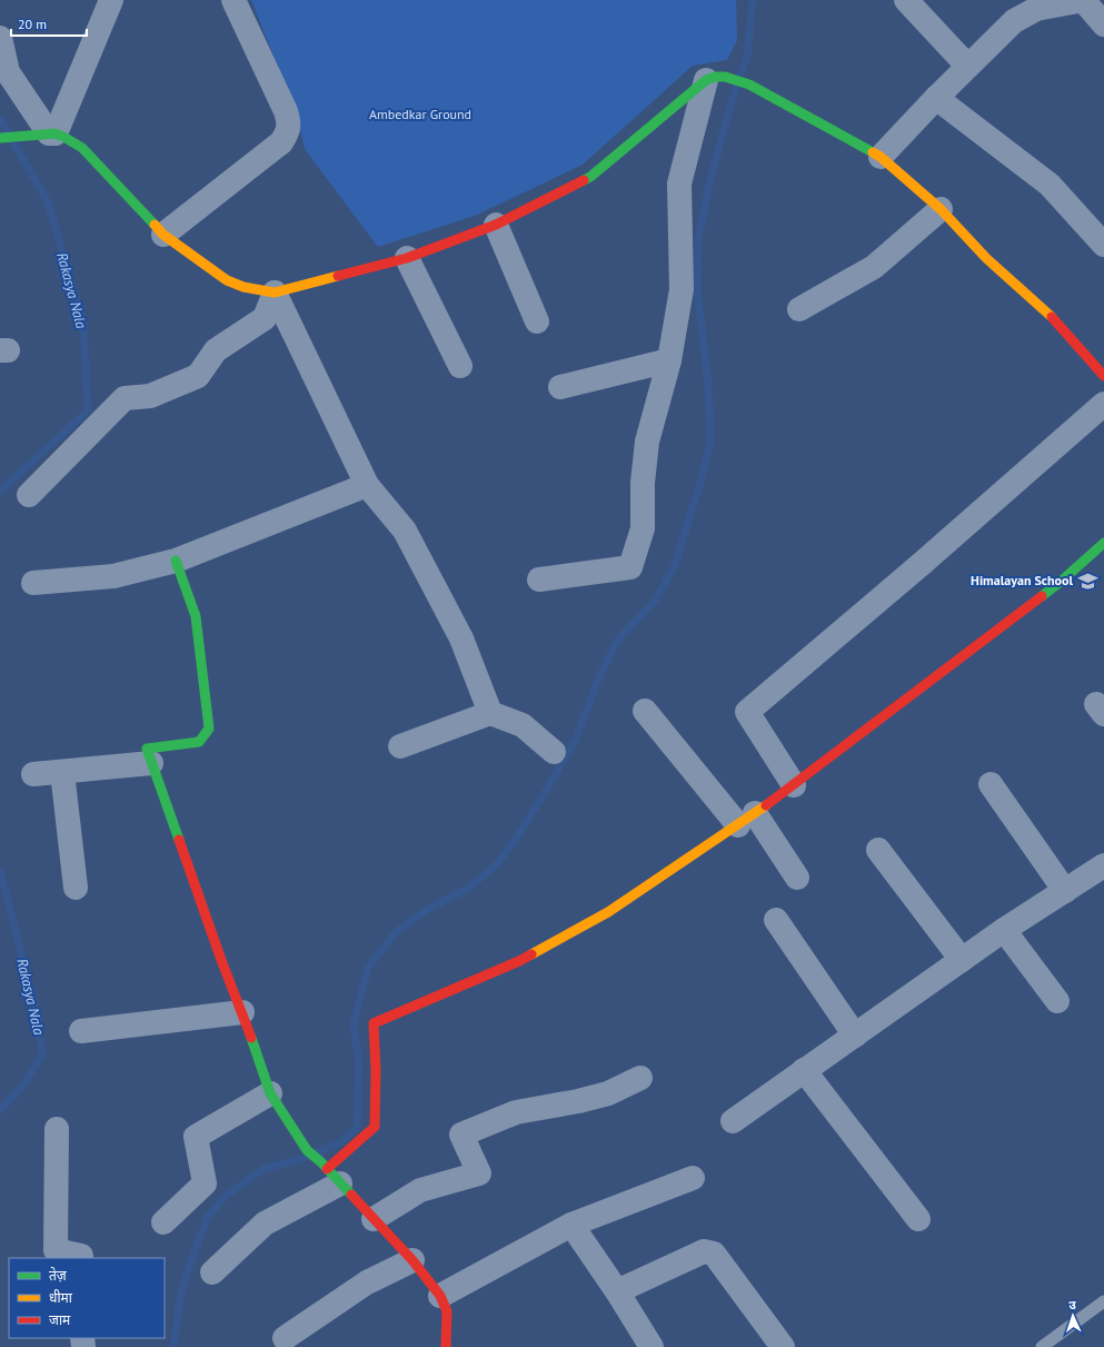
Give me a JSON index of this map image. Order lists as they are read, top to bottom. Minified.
{"water":["Rakasya Nala"],"parks":["Ambedkar Ground"],"places":{"school or university":["Himalayan School"]},"legend":["तेज़","धीमा","जाम"],"scale_bar":"20 m","north":"top"}
